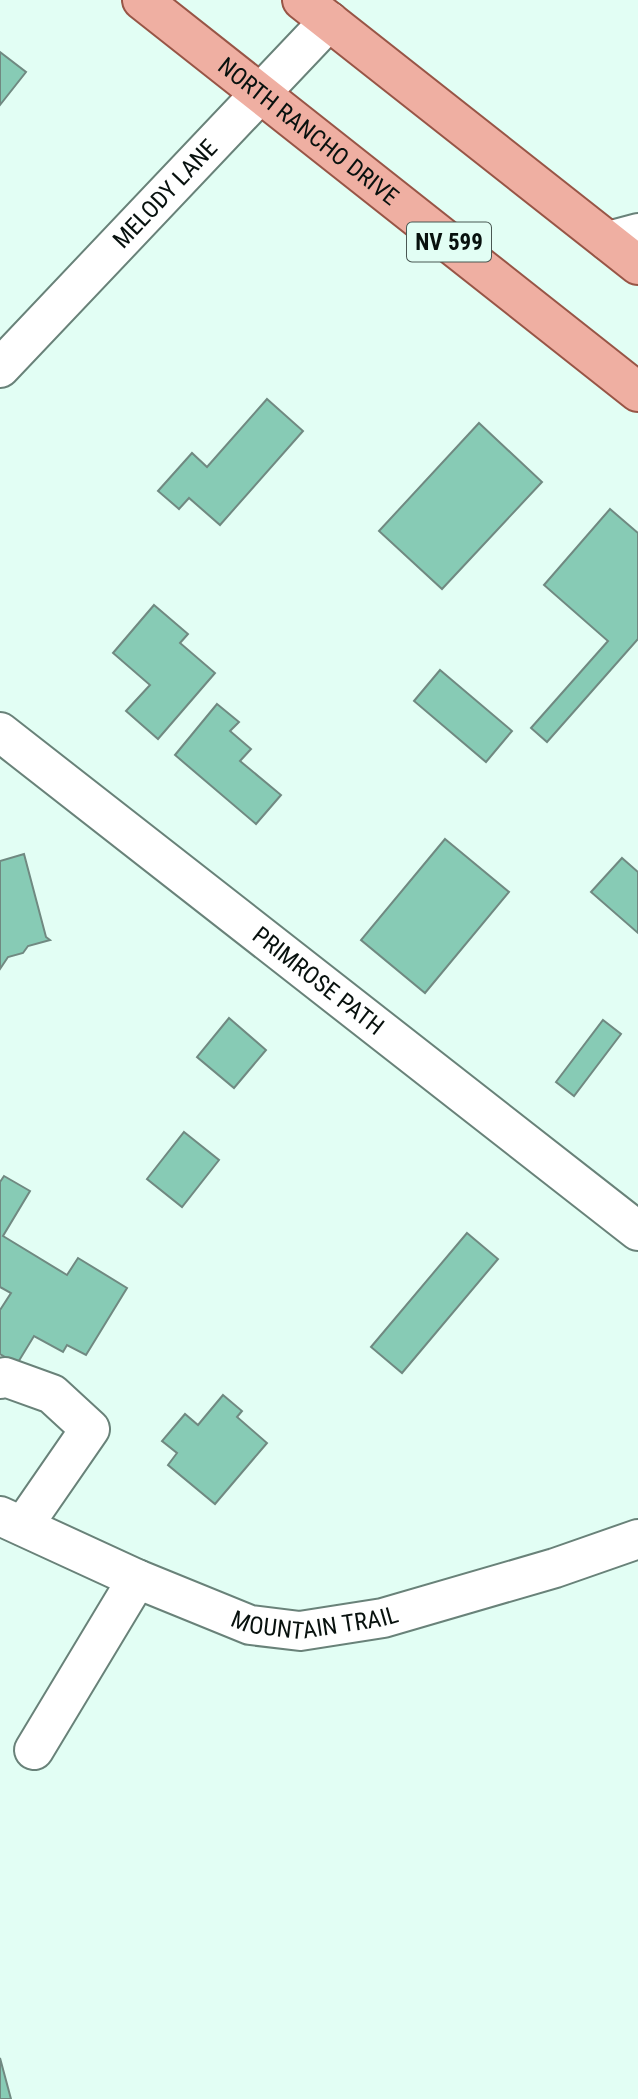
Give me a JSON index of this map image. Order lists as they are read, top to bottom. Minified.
{"streets":{"main road":["NORTH RANCHO DRIVE","NV 599"],"street":["MELODY LANE","PRIMROSE PATH","MOUNTAIN TRAIL"]},"crossings":[["NORTH RANCHO DRIVE","MELODY LANE"]]}
